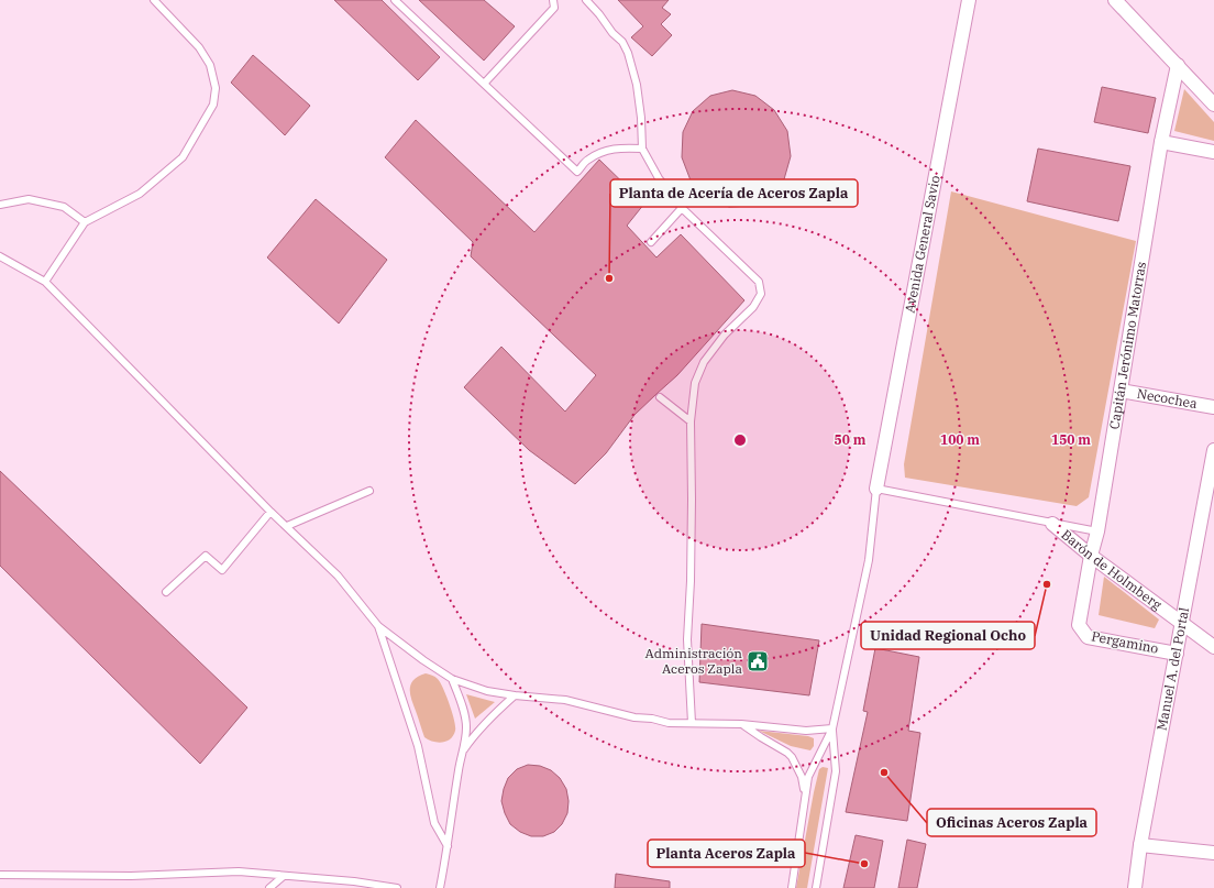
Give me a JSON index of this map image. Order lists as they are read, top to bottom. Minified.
{"streets":{"street":["Avenida General Savio","Capitán Jerónimo Matorras","Necochea","Barón de Holmberg","Pergamino","Manuel A. del Portal"]},"crossings":[["Capitán Jerónimo Matorras","Necochea"],["Capitán Jerónimo Matorras","Barón de Holmberg"],["Capitán Jerónimo Matorras","Pergamino"],["Barón de Holmberg","Manuel A. del Portal"],["Pergamino","Manuel A. del Portal"]],"places":{"other":["Planta de Acería de Aceros Zapla","Unidad Regional Ocho","Oficinas Aceros Zapla","Planta Aceros Zapla"],"public building":["Administración Aceros Zapla"]},"rings":["50 m","100 m","150 m"]}
